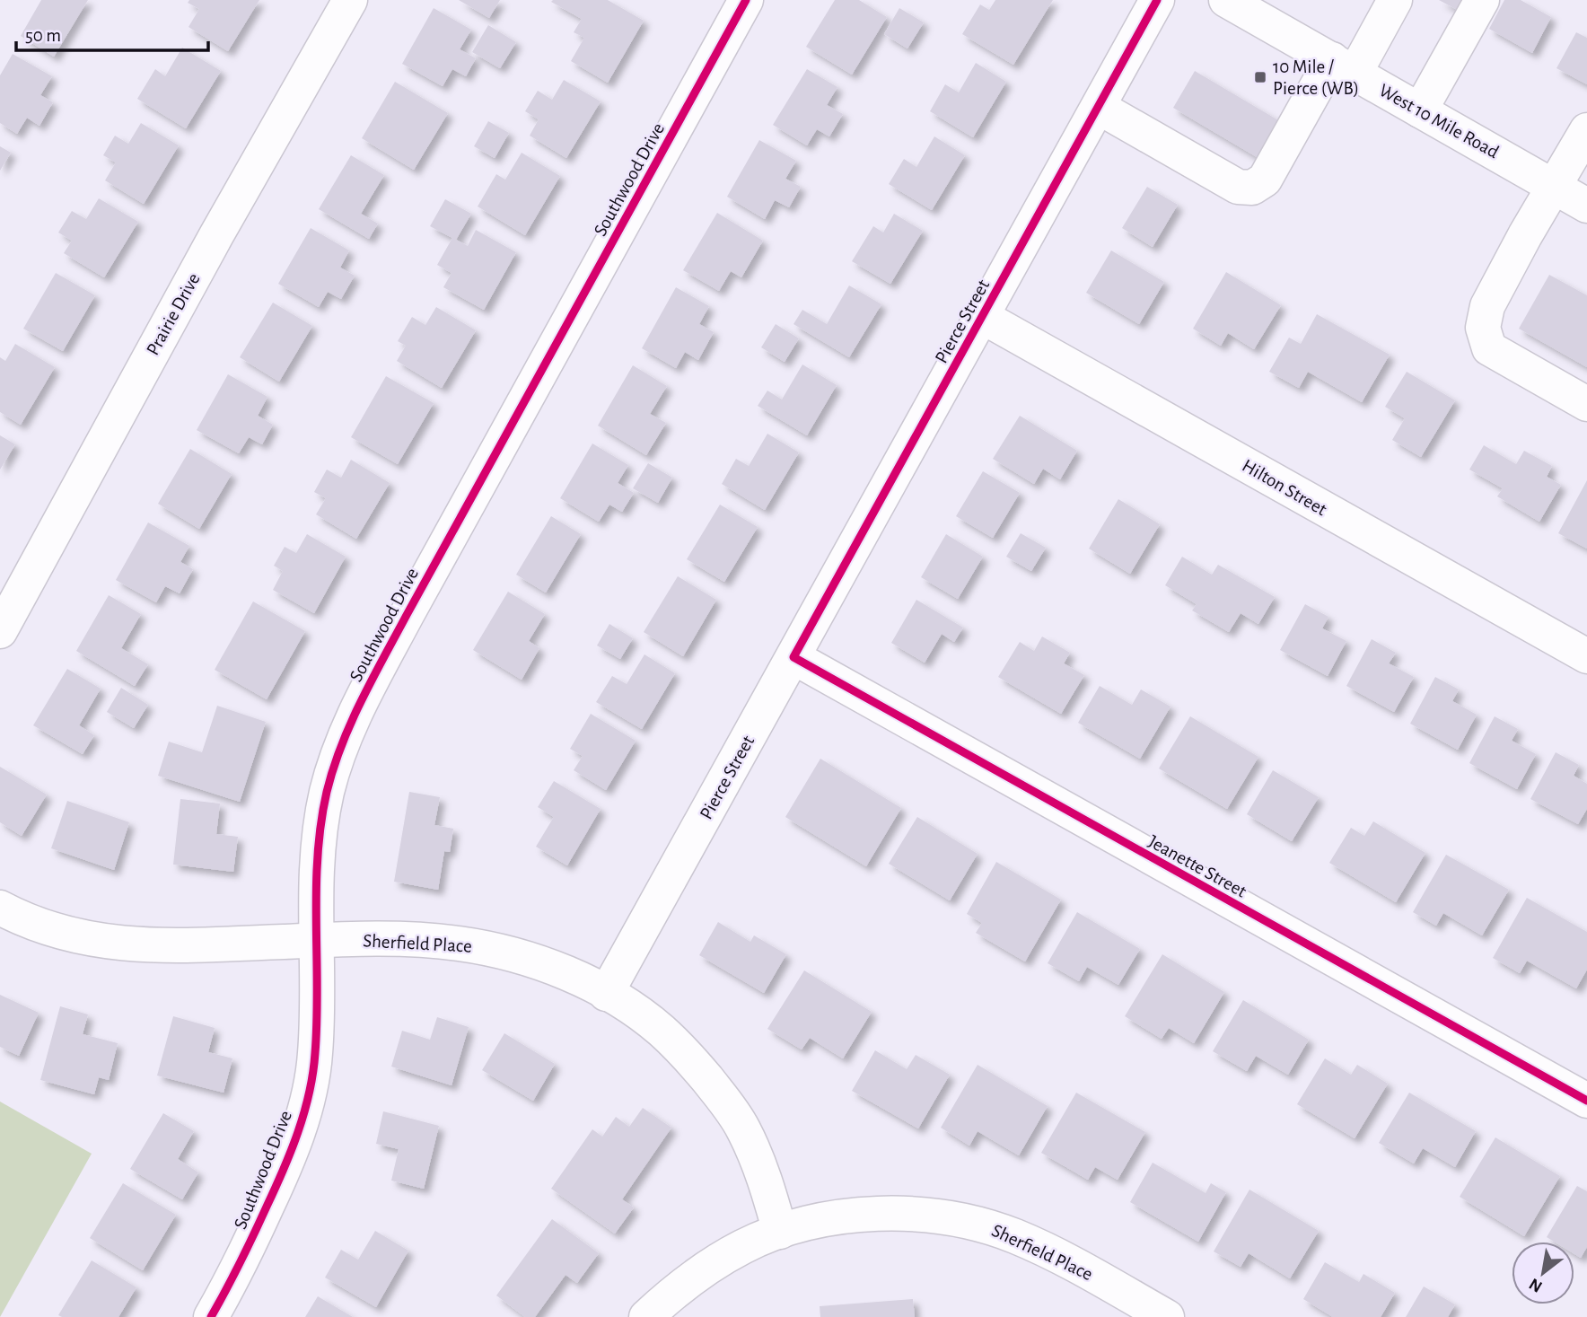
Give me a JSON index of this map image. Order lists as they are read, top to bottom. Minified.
{"streets":{"street":["West 10 Mile Road","Southwood Drive","Prairie Drive","Pierce Street","Hilton Street","Jeanette Street","Sherfield Place"]},"crossings":[["Southwood Drive","Sherfield Place"],["Pierce Street","Hilton Street"],["Pierce Street","Jeanette Street"],["Pierce Street","Sherfield Place"]],"places":{"transit":["10 Mile / Pierce (WB)"]},"scale_bar":"50 m","north":"bottom left"}
